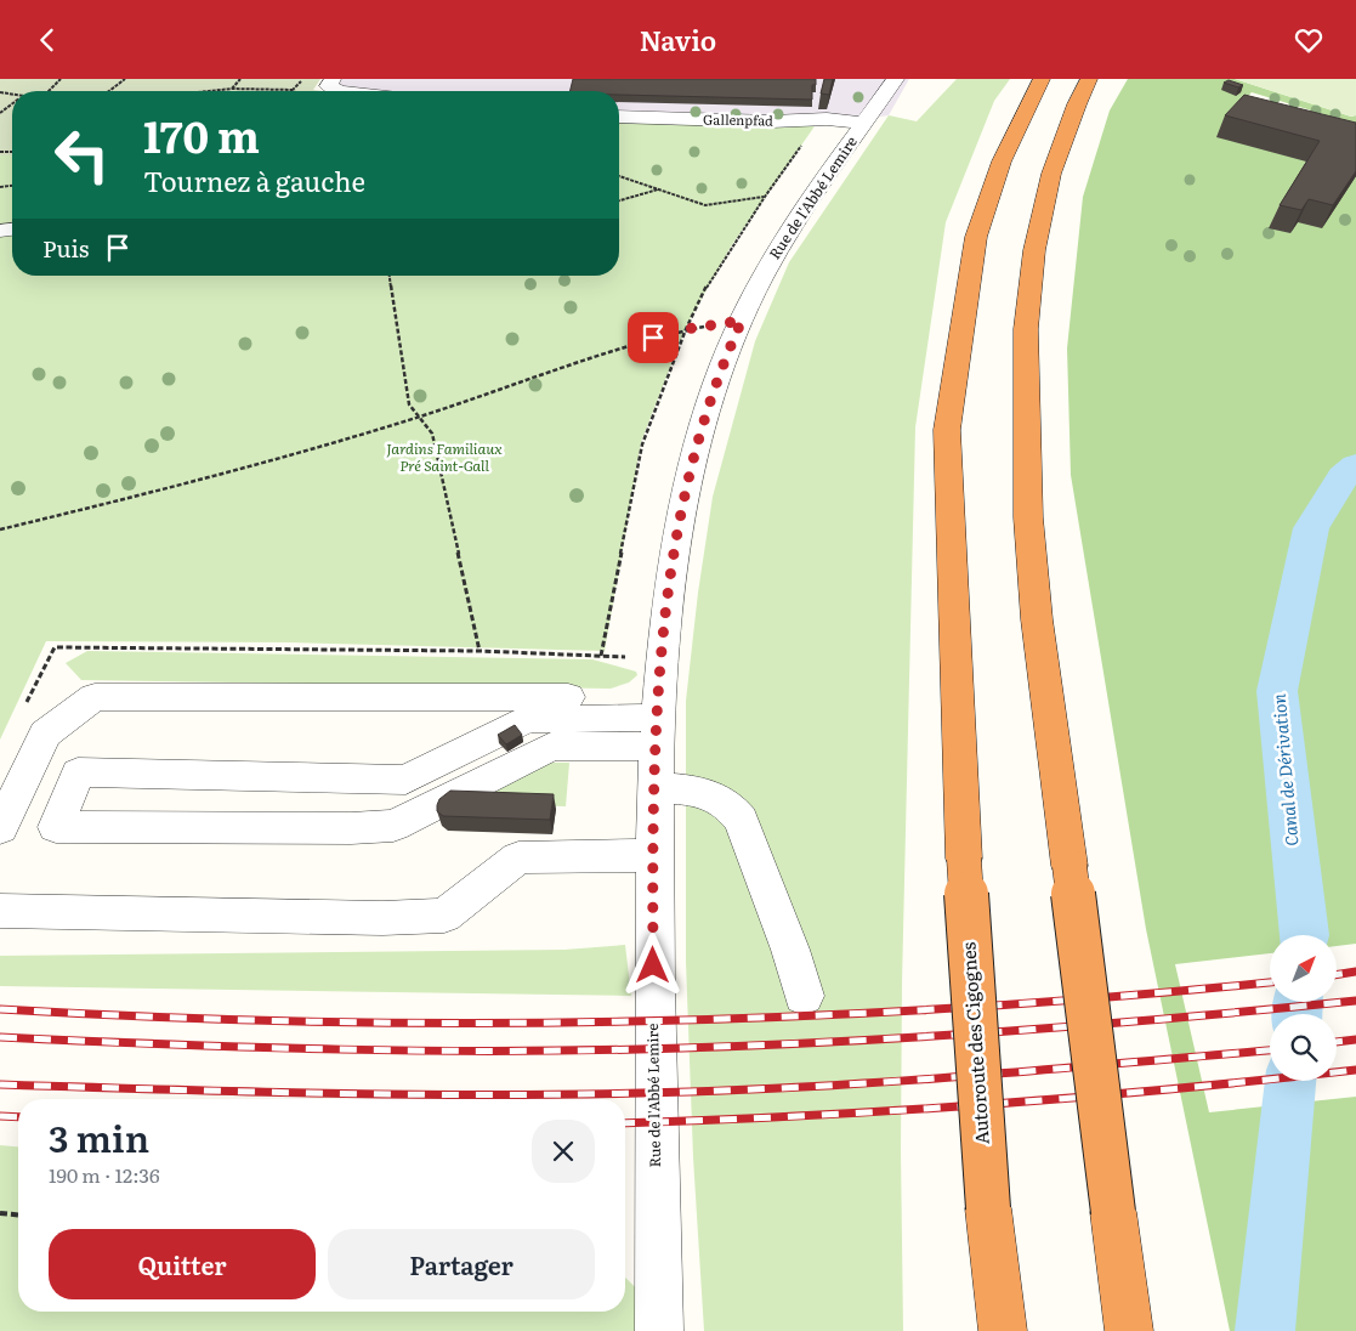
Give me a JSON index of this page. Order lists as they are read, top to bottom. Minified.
{"streets":{"highway":["Autoroute des Cigognes"],"street":["Gallenpfad","Rue de l'Abbé Lemire"]},"crossings":[["Gallenpfad","Rue de l'Abbé Lemire"]],"water":["Canal de Dérivation"],"parks":["Jardins Familiaux Pré Saint-Gall"],"north":"top right","page":{"header":"Navio","turn":["170 m","Tournez à gauche"],"then":"Puis","heading":["3 min","190 m · 12:36"],"buttons":["Quitter","Partager"]}}
